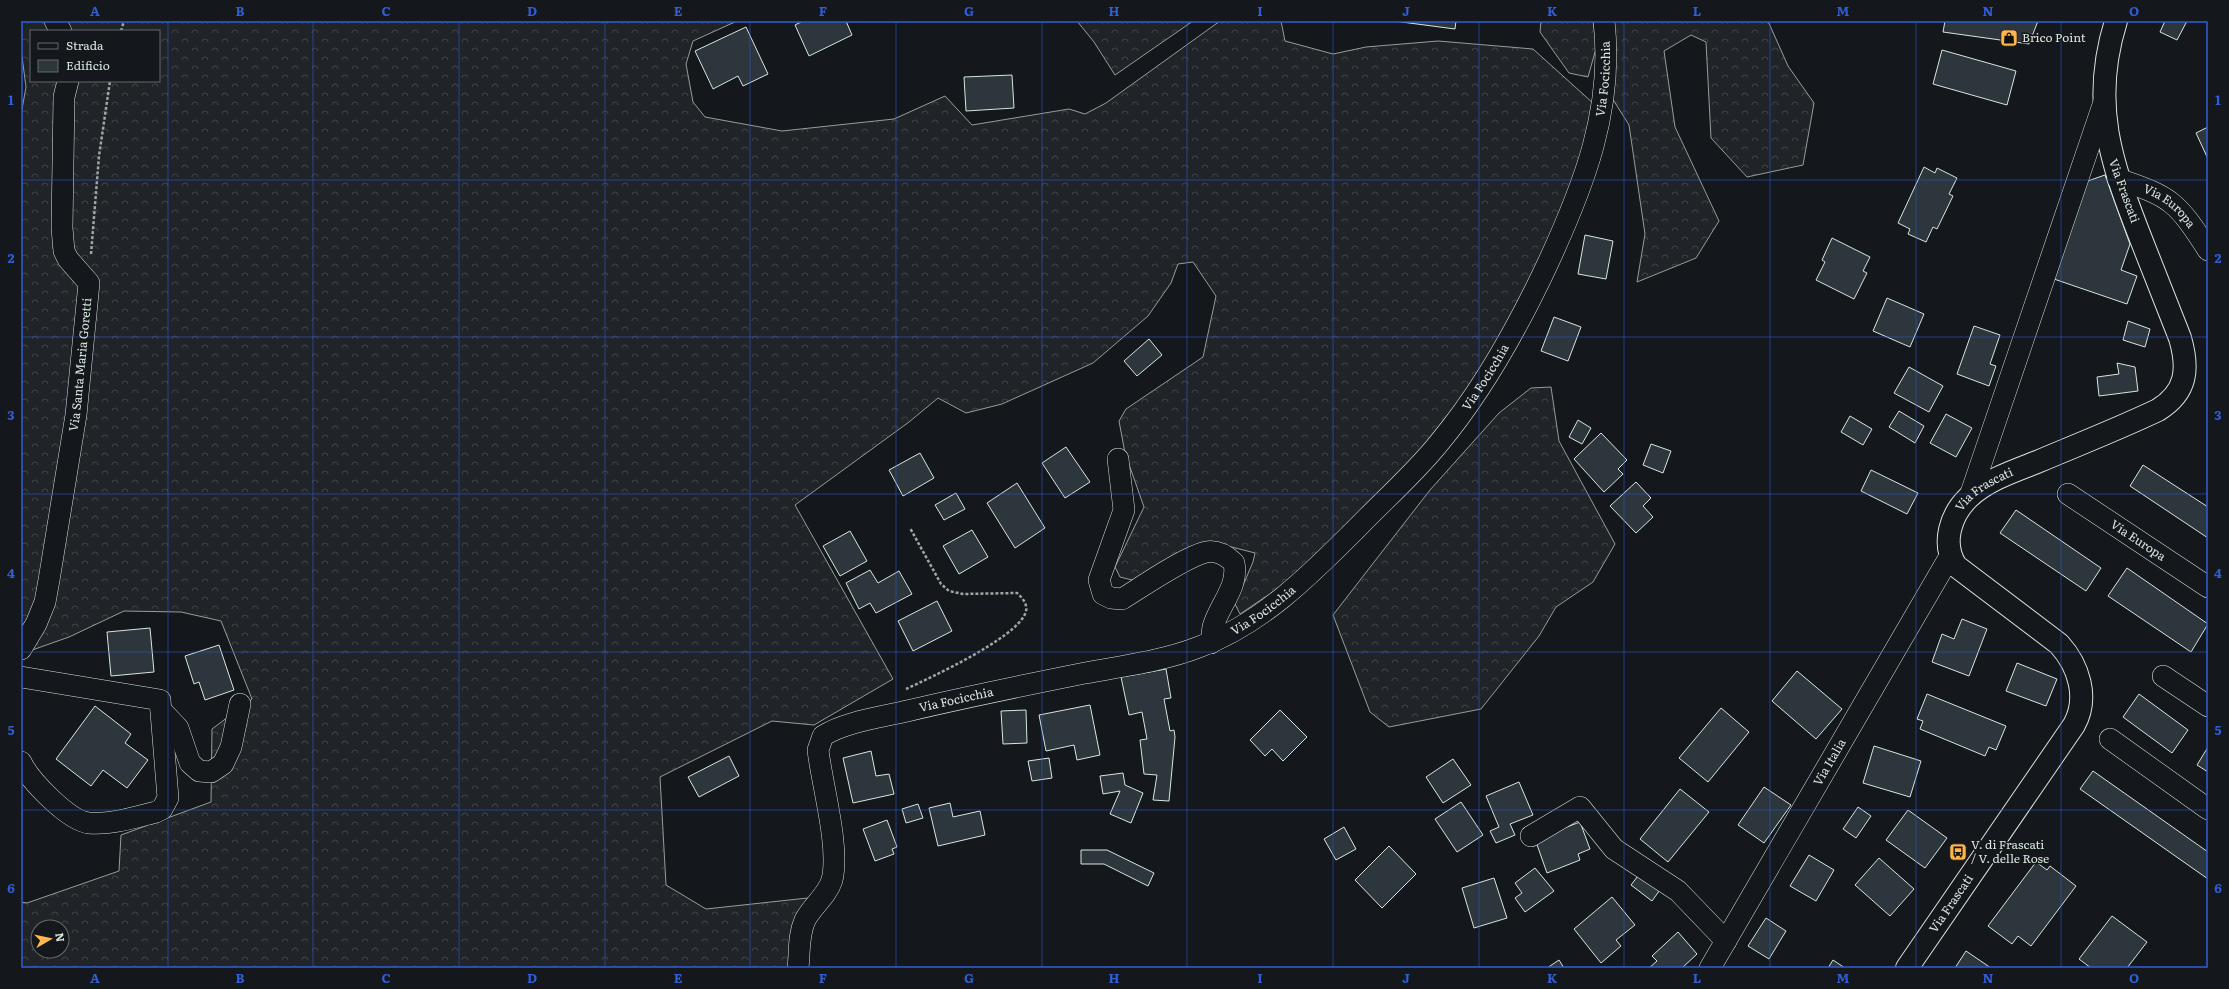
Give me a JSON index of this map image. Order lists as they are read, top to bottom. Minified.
{"streets":{"main road":["Via Frascati"],"street":["Via Focicchia","Via Europa","Via Santa Maria Goretti","Via Italia"]},"crossings":[["Via Frascati","Via Europa"],["Via Frascati","Via Italia"]],"places":{"shop":["Brico Point"],"bus stop":["V. di Frascati / V. delle Rose"]},"legend":["Strada","Edificio"],"north":"right","grid":{"columns":["A","B","C","D","E","F","G","H","I","J","K","L","M","N","O"],"rows":["1","2","3","4","5","6"]}}
